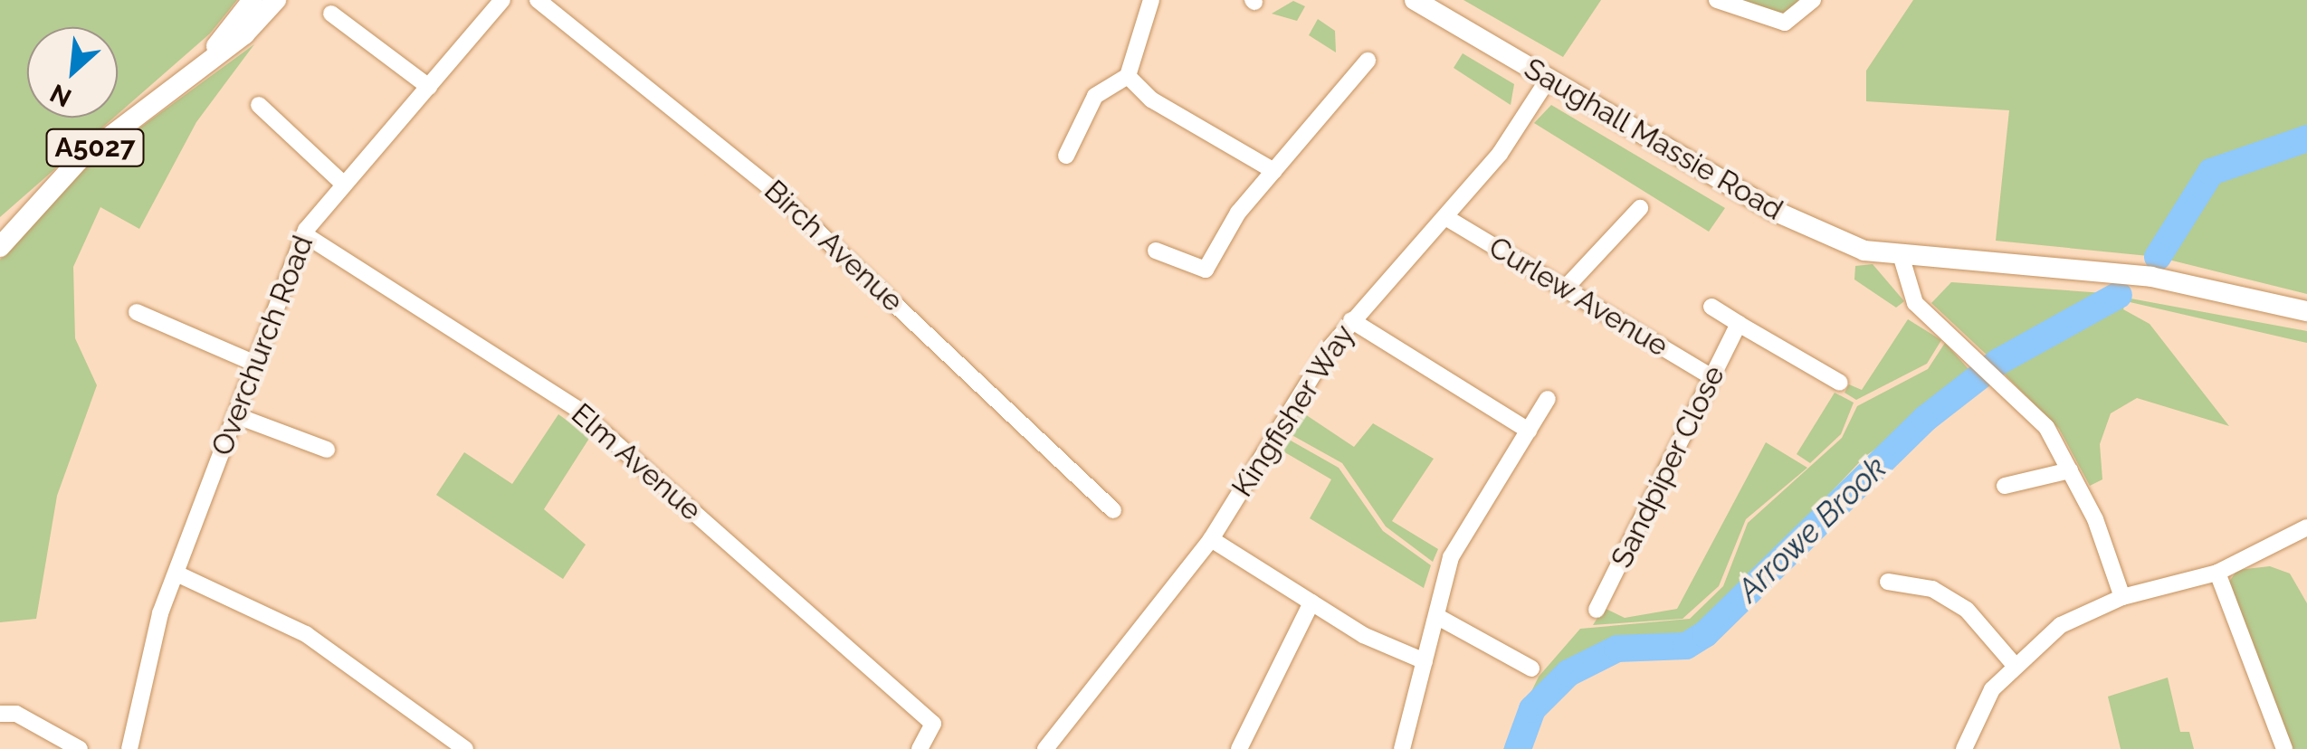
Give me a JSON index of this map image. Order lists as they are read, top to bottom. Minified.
{"streets":{"main road":["Saughall Massie Road","A5027"],"street":["Birch Avenue","Curlew Avenue","Overchurch Road","Kingfisher Way","Elm Avenue","Sandpiper Close"]},"crossings":[["Saughall Massie Road","Kingfisher Way"],["Curlew Avenue","Kingfisher Way"],["Curlew Avenue","Sandpiper Close"],["Overchurch Road","Elm Avenue"]],"water":["Arrowe Brook"],"north":"bottom left"}
